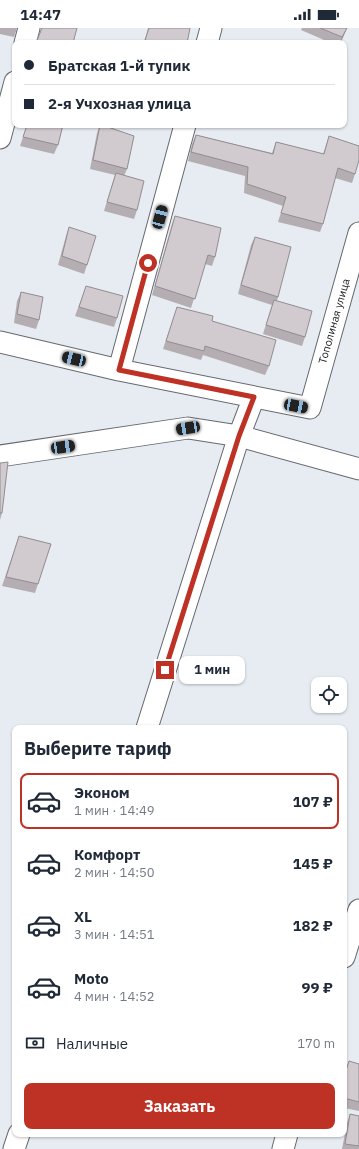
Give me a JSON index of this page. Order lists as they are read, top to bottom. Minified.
{"streets":{"street":["Тополиная улица"]},"page":{"status":"14:47","banner":["Братская 1-й тупик","2-я Учхозная улица"],"bubble":"1 мин","heading":"Выберите тариф","list":[{"name":"Эконом","note":"1 мин · 14:49","value":"107 ₽"},{"name":"Комфорт","note":"2 мин · 14:50","value":"145 ₽"},{"name":"XL","note":"3 мин · 14:51","value":"182 ₽"},{"name":"Moto","note":"4 мин · 14:52","value":"99 ₽"}],"pay":["Наличные","170 m"],"buttons":"Заказать"}}
